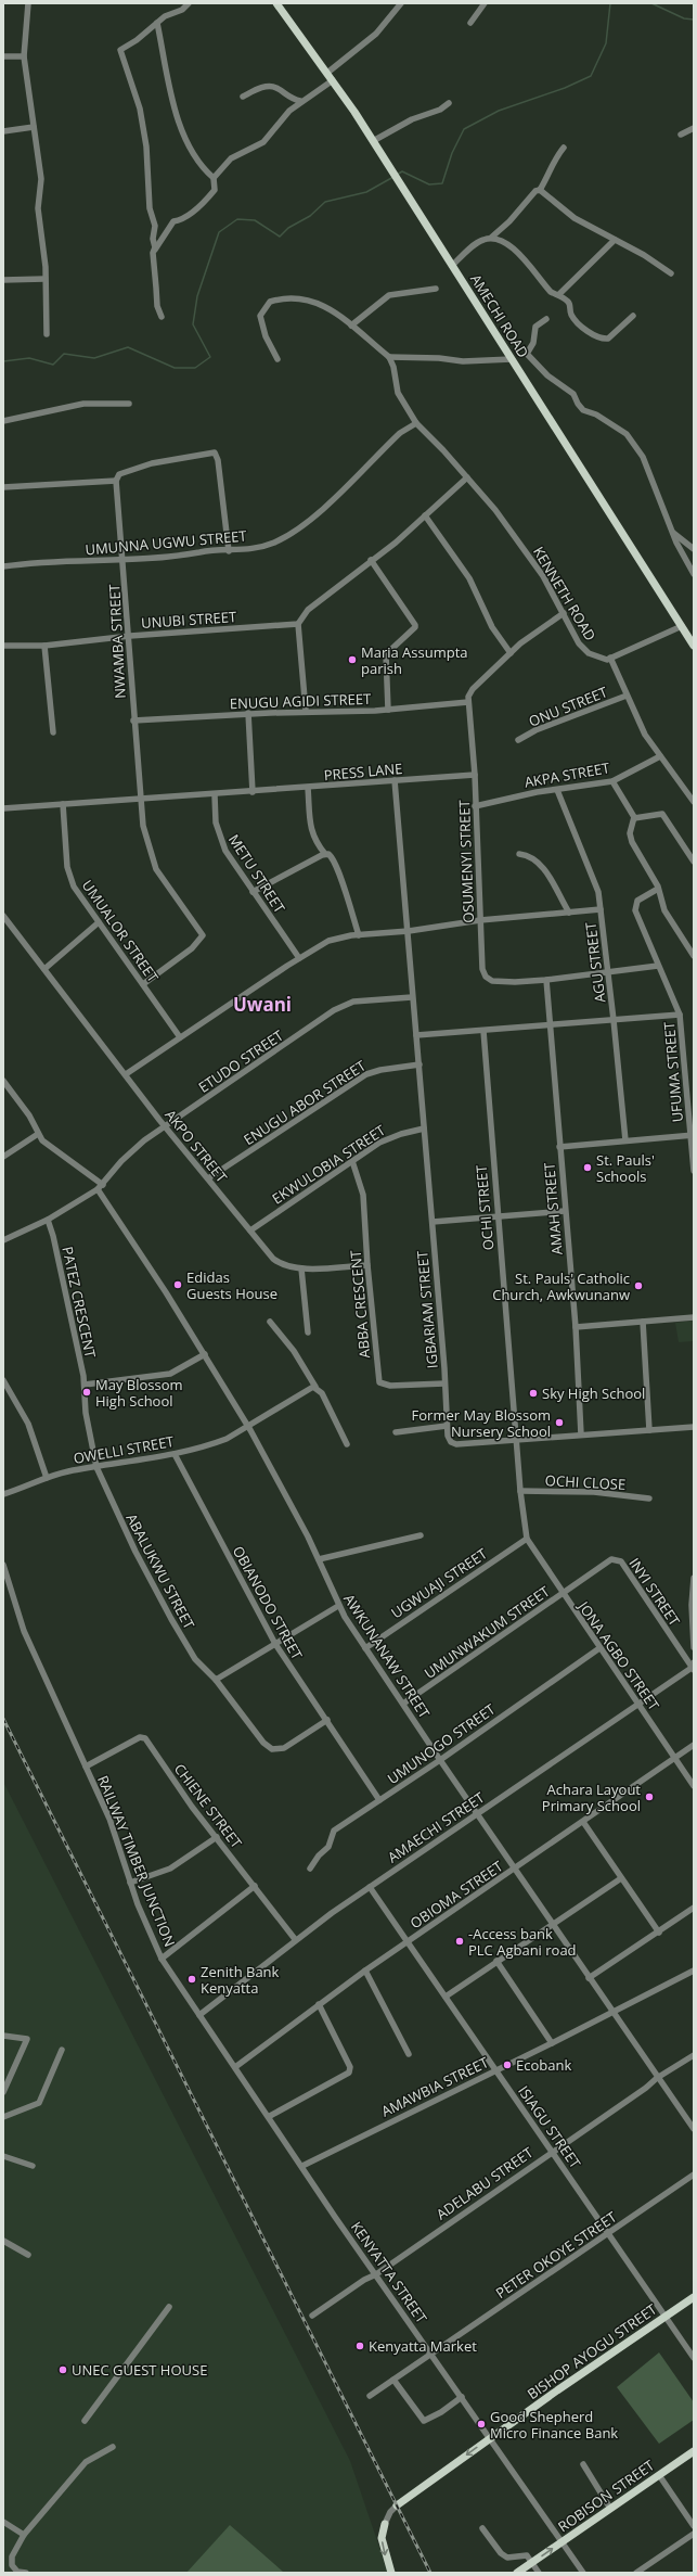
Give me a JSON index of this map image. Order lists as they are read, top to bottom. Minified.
{"streets":{"main road":["AMECHI ROAD","BISHOP AYOGU STREET","ROBISON STREET"],"street":["UMUNNA UGWU STREET","KENNETH ROAD","UNUBI STREET","NWAMBA STREET","ENUGU AGIDI STREET","ONU STREET","PRESS LANE","AKPA STREET","OSUMENYI STREET","METU STREET","UMUALOR STREET","AGU STREET","ETUDO STREET","UFUMA STREET","ENUGU ABOR STREET","AKPO STREET","EKWULOBIA STREET","OCHI STREET","AMAH STREET","PATEZ CRESCENT","ABBA CRESCENT","IGBARIAM STREET","OWELLI STREET","OCHI CLOSE","ABALUKWU STREET","UGWUAJI STREET","INYI STREET","OBIANODO STREET","UMUNWAKUM STREET","AWKUNANAW STREET","JONA AGBO STREET","UMUNOGO STREET","CHIENE STREET","AMAECHI STREET","RAILWAY TIMBER JUNCTION","OBIOMA STREET","AMAWBIA STREET","ISIAGU STREET","ADELABU STREET","PETER OKOYE STREET","KENYATTA STREET"]},"crossings":[["UMUNNA UGWU STREET","KENNETH ROAD"],["UMUNNA UGWU STREET","NWAMBA STREET"],["UNUBI STREET","NWAMBA STREET"],["NWAMBA STREET","ENUGU AGIDI STREET"],["NWAMBA STREET","PRESS LANE"],["NWAMBA STREET","UMUALOR STREET"],["ENUGU AGIDI STREET","OSUMENYI STREET"],["PRESS LANE","OSUMENYI STREET"],["PRESS LANE","METU STREET"],["PRESS LANE","UMUALOR STREET"],["PRESS LANE","IGBARIAM STREET"],["AKPA STREET","OSUMENYI STREET"],["AKPA STREET","AGU STREET"],["OSUMENYI STREET","AGU STREET"],["OSUMENYI STREET","UFUMA STREET"],["OSUMENYI STREET","AMAH STREET"],["ETUDO STREET","AKPO STREET"],["ETUDO STREET","PATEZ CRESCENT"],["ETUDO STREET","IGBARIAM STREET"],["ETUDO STREET","AWKUNANAW STREET"],["ENUGU ABOR STREET","AKPO STREET"],["ENUGU ABOR STREET","IGBARIAM STREET"],["AKPO STREET","EKWULOBIA STREET"],["AKPO STREET","ABBA CRESCENT"],["EKWULOBIA STREET","ABBA CRESCENT"],["EKWULOBIA STREET","IGBARIAM STREET"],["OCHI STREET","IGBARIAM STREET"],["OCHI STREET","OCHI CLOSE"],["OCHI STREET","UGWUAJI STREET"],["OCHI STREET","JONA AGBO STREET"],["AMAH STREET","IGBARIAM STREET"],["PATEZ CRESCENT","OWELLI STREET"],["PATEZ CRESCENT","ABALUKWU STREET"],["ABBA CRESCENT","IGBARIAM STREET"],["OWELLI STREET","ABALUKWU STREET"],["OWELLI STREET","OBIANODO STREET"],["OWELLI STREET","AWKUNANAW STREET"],["ABALUKWU STREET","OBIANODO STREET"],["UGWUAJI STREET","AWKUNANAW STREET"],["UGWUAJI STREET","JONA AGBO STREET"],["INYI STREET","UMUNWAKUM STREET"],["INYI STREET","JONA AGBO STREET"],["INYI STREET","AMAECHI STREET"],["OBIANODO STREET","UMUNOGO STREET"],["UMUNWAKUM STREET","AWKUNANAW STREET"],["UMUNWAKUM STREET","JONA AGBO STREET"],["AWKUNANAW STREET","UMUNOGO STREET"],["AWKUNANAW STREET","AMAECHI STREET"],["AWKUNANAW STREET","OBIOMA STREET"],["AWKUNANAW STREET","AMAWBIA STREET"],["AWKUNANAW STREET","ADELABU STREET"],["JONA AGBO STREET","UMUNOGO STREET"],["JONA AGBO STREET","AMAECHI STREET"],["JONA AGBO STREET","OBIOMA STREET"],["CHIENE STREET","AMAECHI STREET"],["CHIENE STREET","RAILWAY TIMBER JUNCTION"],["AMAECHI STREET","RAILWAY TIMBER JUNCTION"],["AMAECHI STREET","ISIAGU STREET"],["RAILWAY TIMBER JUNCTION","OBIOMA STREET"],["RAILWAY TIMBER JUNCTION","AMAWBIA STREET"],["RAILWAY TIMBER JUNCTION","KENYATTA STREET"],["OBIOMA STREET","ISIAGU STREET"],["AMAWBIA STREET","ISIAGU STREET"],["AMAWBIA STREET","KENYATTA STREET"],["ISIAGU STREET","ADELABU STREET"],["ISIAGU STREET","PETER OKOYE STREET"],["ISIAGU STREET","BISHOP AYOGU STREET"],["ADELABU STREET","KENYATTA STREET"],["PETER OKOYE STREET","KENYATTA STREET"],["KENYATTA STREET","BISHOP AYOGU STREET"],["KENYATTA STREET","ROBISON STREET"]],"districts":["Uwani"],"places":["Maria Assumpta parish","St. Pauls' Schools","Edidas Guests House","St. Pauls' Catholic Church, Awkwunanw","May Blossom High School","Sky High School","Former May Blossom Nursery School","Achara Layout Primary School","-Access bank PLC Agbani road","Zenith Bank Kenyatta","Ecobank","Kenyatta Market","UNEC GUEST HOUSE","Good Shepherd Micro Finance Bank"]}
